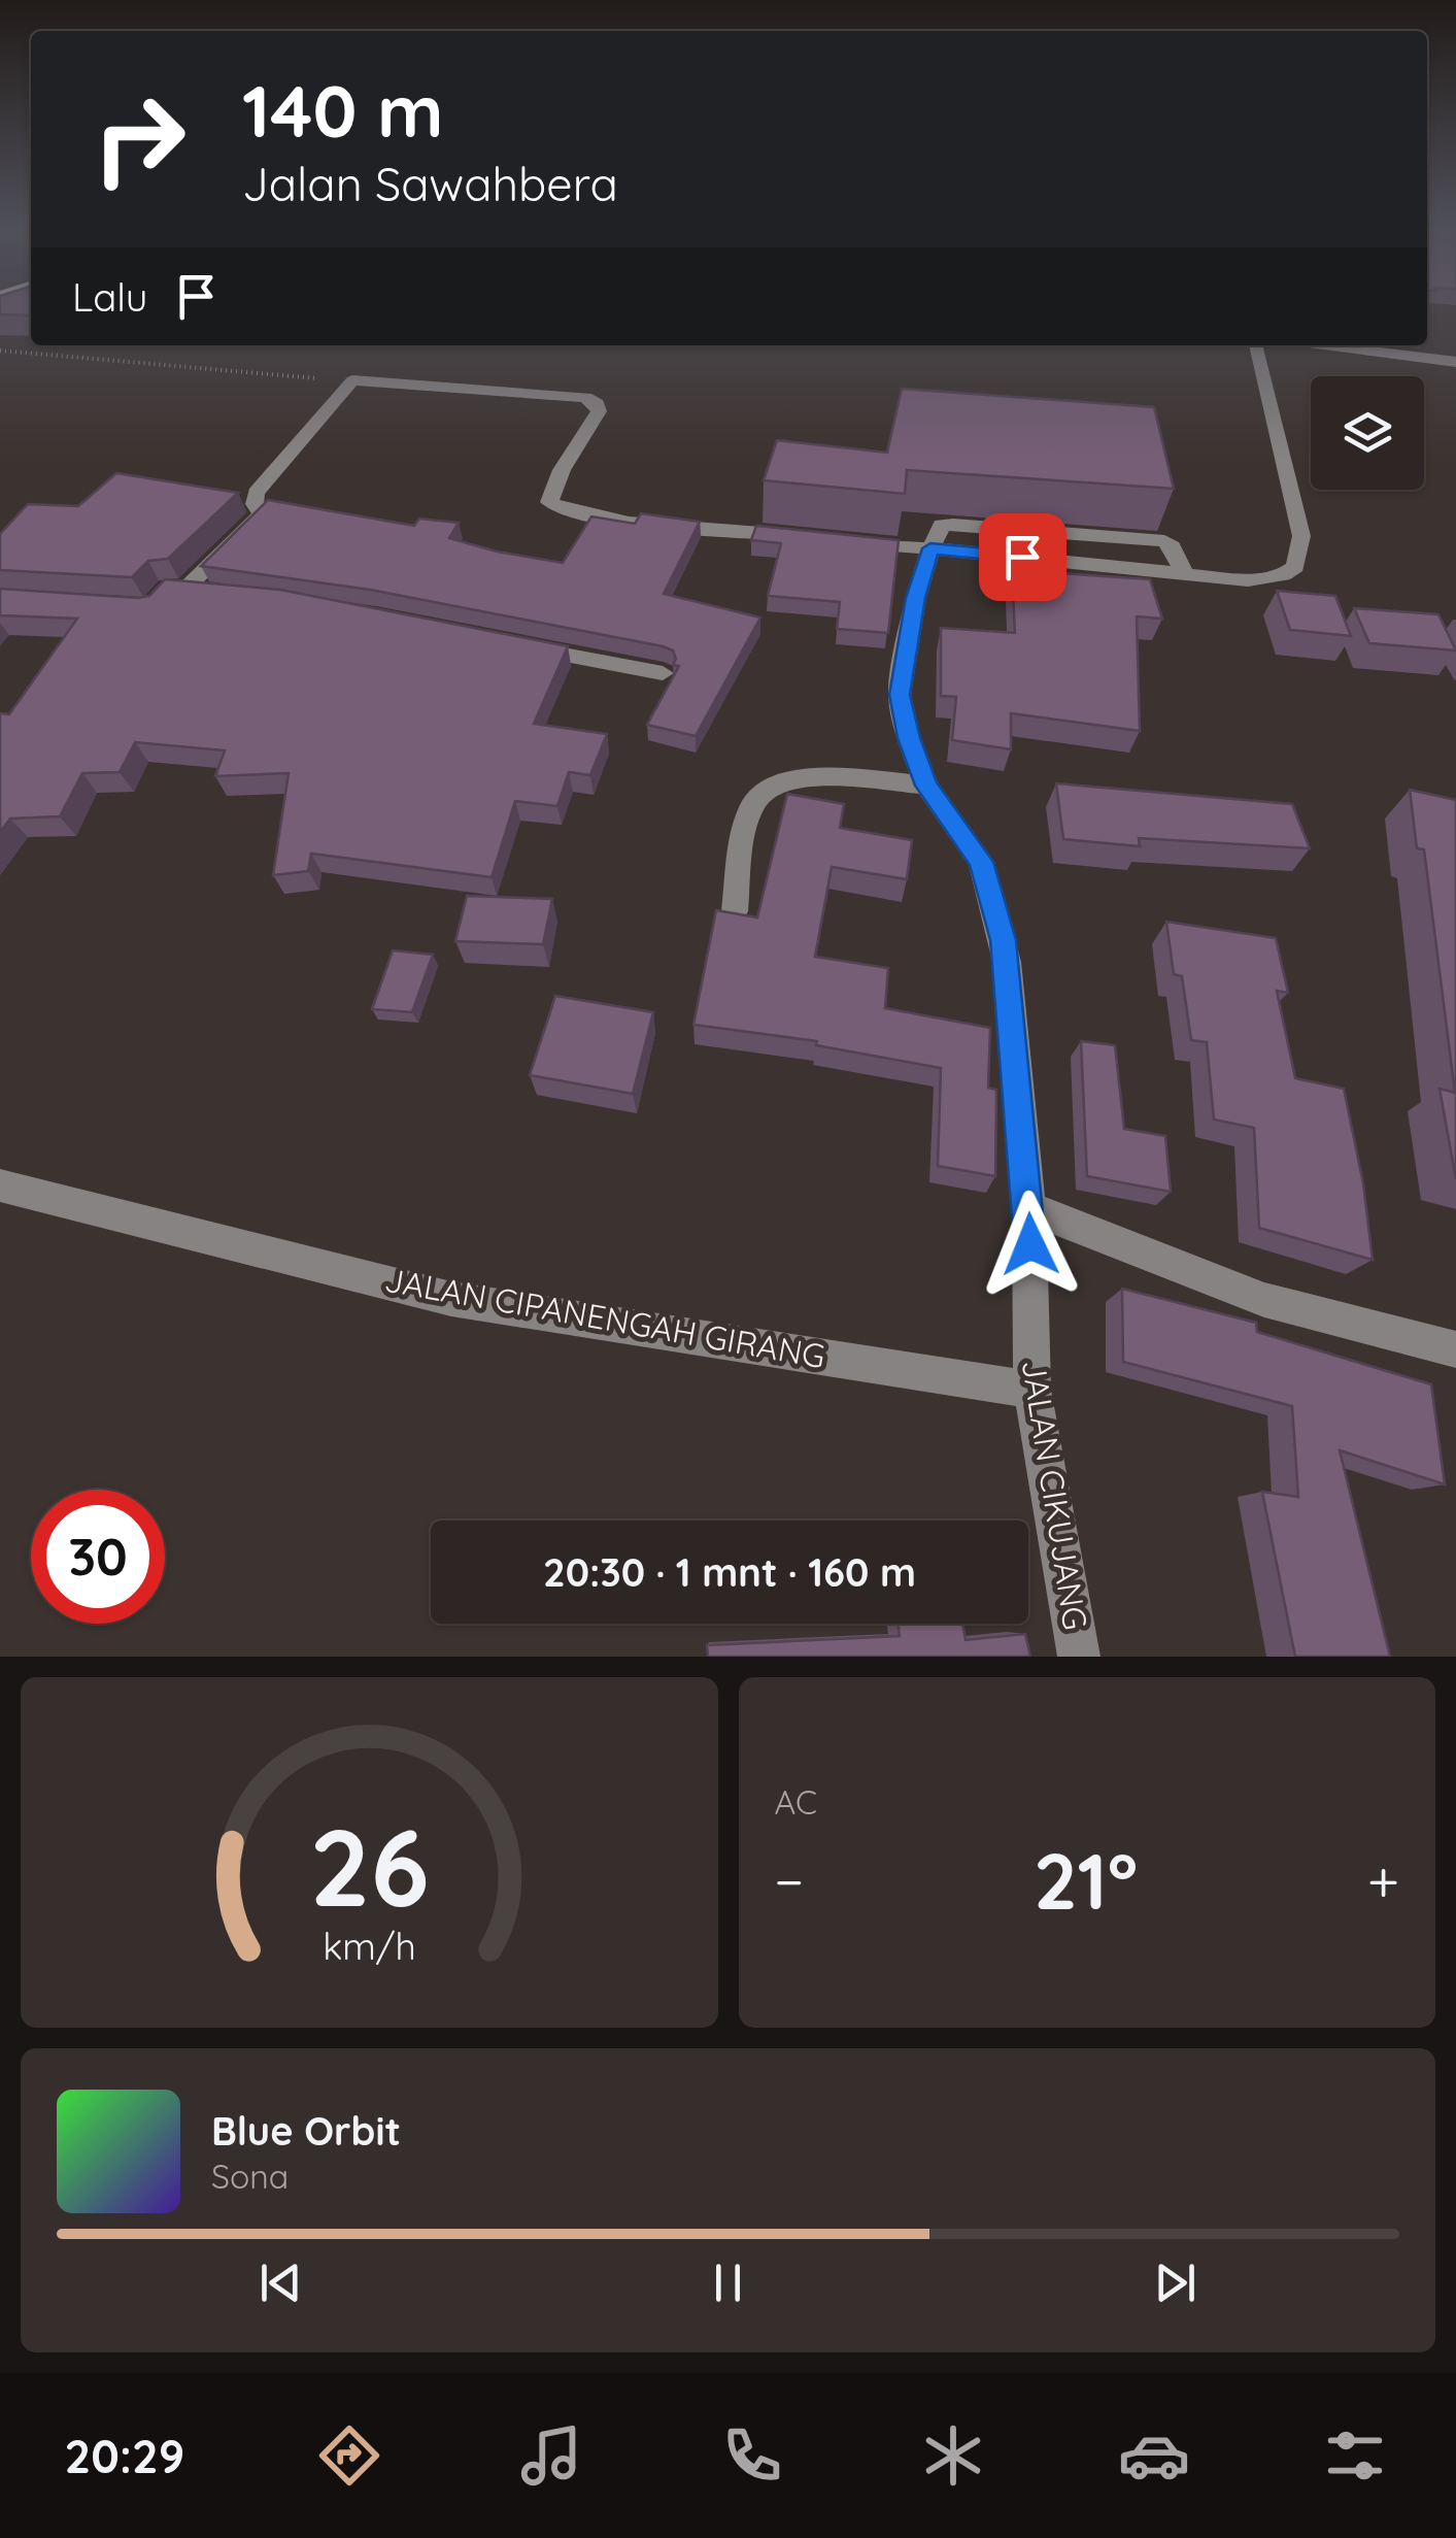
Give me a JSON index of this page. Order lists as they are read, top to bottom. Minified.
{"streets":{"street":["JALAN CIPANENGAH GIRANG","JALAN CIKUJANG"]},"crossings":[["JALAN CIPANENGAH GIRANG","JALAN CIKUJANG"]],"page":{"turn":["140 m","Jalan Sawahbera"],"then":"Lalu","limit":"30","trip":"20:30 · 1 mnt · 160 m","tile":"AC","heat":["−","21°","+"],"song":["Blue Orbit","Sona"],"tabs":"20:29","gauge":["26","km/h"]}}
